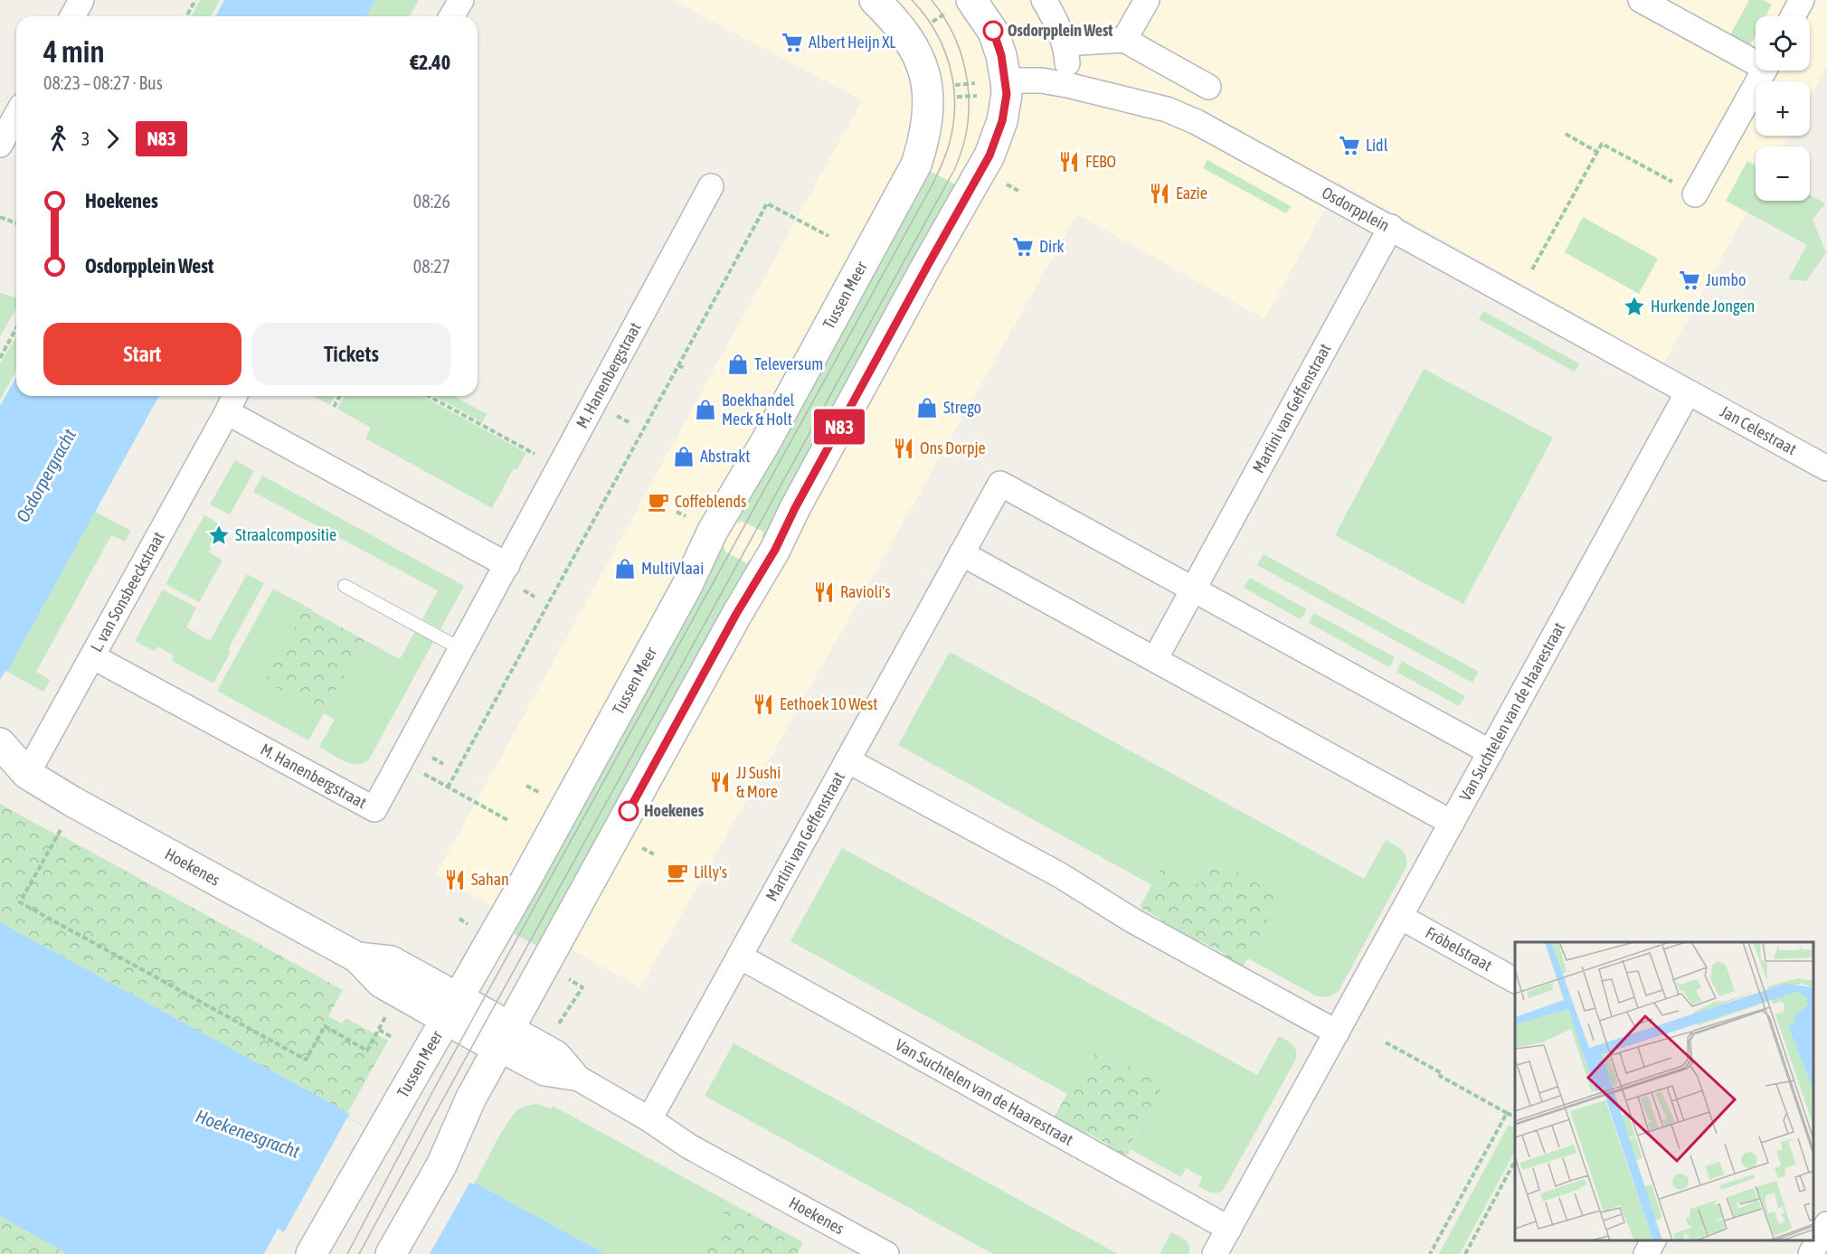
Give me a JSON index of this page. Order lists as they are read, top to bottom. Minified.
{"streets":{"street":["Osdorpplein","Tussen Meer","M. Hanenbergstraat","Martini van Geffenstraat","Jan Celestraat","L. van Sonsbeeckstraat","Van Suchtelen van de Haarestraat","Hoekenes","Fröbelstraat"]},"crossings":[["Osdorpplein","Martini van Geffenstraat"],["Osdorpplein","Jan Celestraat"],["Osdorpplein","Van Suchtelen van de Haarestraat"],["Tussen Meer","Hoekenes"],["M. Hanenbergstraat","L. van Sonsbeeckstraat"],["Martini van Geffenstraat","Van Suchtelen van de Haarestraat"],["Martini van Geffenstraat","Hoekenes"],["Jan Celestraat","Van Suchtelen van de Haarestraat"],["L. van Sonsbeeckstraat","Hoekenes"],["Van Suchtelen van de Haarestraat","Fröbelstraat"]],"water":["Osdorpergracht","Hoekenesgracht"],"places":{"other":["Osdorpplein West","Hoekenes"],"supermarket":["Albert Heijn XL","Lidl","Dirk","Jumbo"],"restaurant":["FEBO","Eazie","Ons Dorpje","Ravioli's","Eethoek 10 West","JJ Sushi & More","Sahan"],"place":["Hurkende Jongen","Straalcompositie"],"shop":["Televersum","Strego","Boekhandel Meck & Holt","Abstrakt","MultiVlaai"],"cafe":["Coffeblends","Lilly's"]},"lines":["bus line N83"],"page":{"on_map":"N83","map_buttons":["+","−"],"heading":["4 min","08:23 – 08:27 · Bus","€2.40"],"legs":["3","N83"],"list":[{"name":"Hoekenes","value":"08:26"},{"name":"Osdorpplein West","value":"08:27"}],"buttons":["Start","Tickets"]}}
